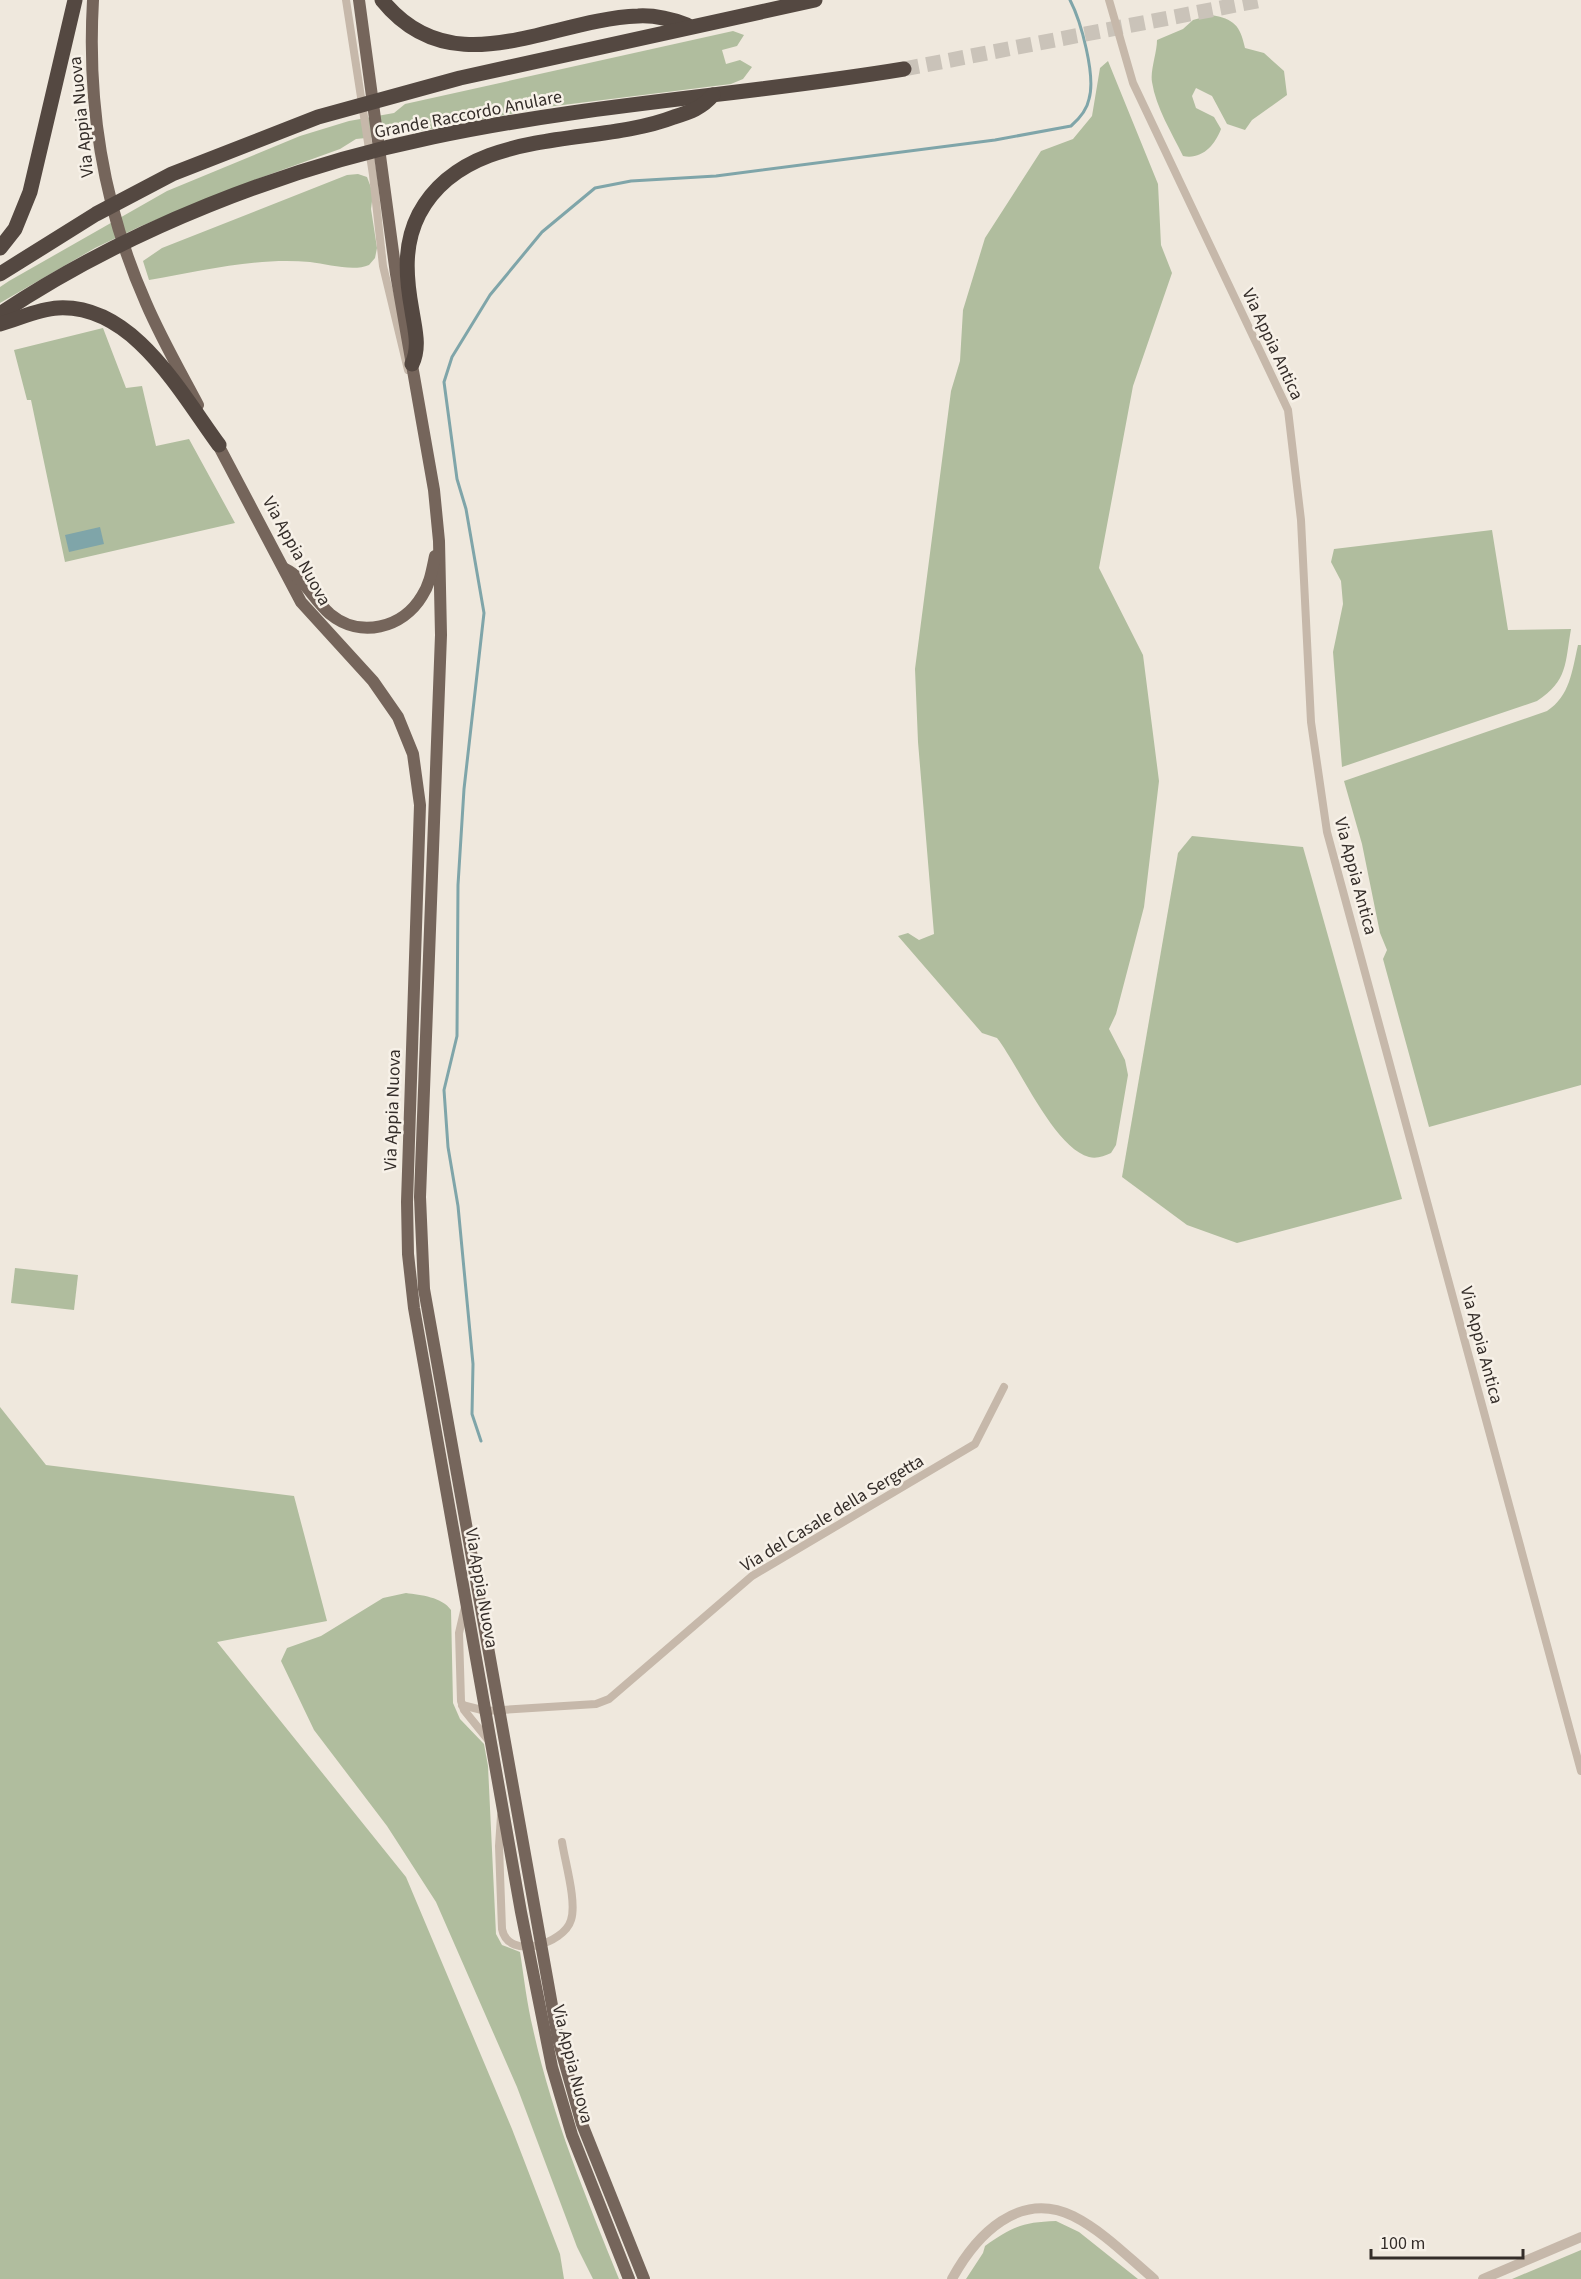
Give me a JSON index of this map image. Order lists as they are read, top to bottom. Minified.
{"streets":{"highway":["Grande Raccordo Anulare"],"main road":["Via Appia Nuova"],"street":["Via Appia Antica","Via del Casale della Sergetta"]},"crossings":[["Via Appia Nuova","Via del Casale della Sergetta"]],"scale_bar":"100 m"}
